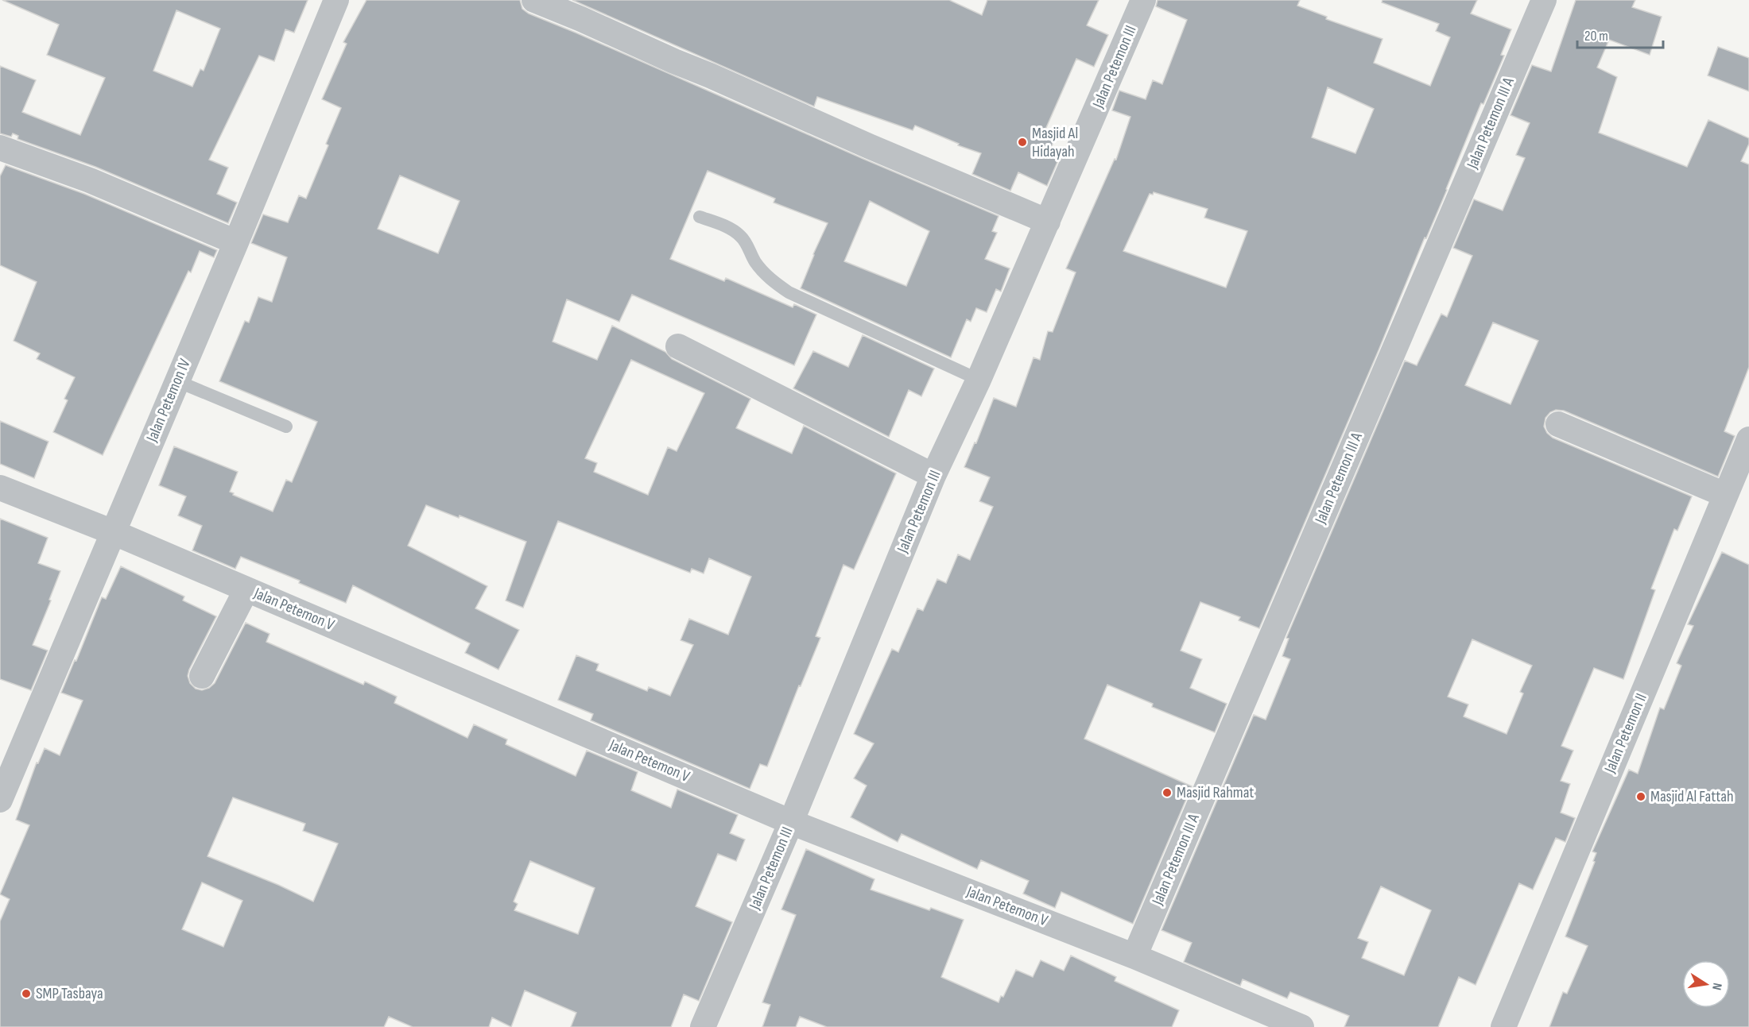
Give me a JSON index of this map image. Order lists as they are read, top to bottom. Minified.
{"streets":{"street":["Jalan Petemon III","Jalan Petemon III A","Jalan Petemon IV","Jalan Petemon V","Jalan Petemon II"]},"crossings":[["Jalan Petemon III","Jalan Petemon V"],["Jalan Petemon III A","Jalan Petemon V"],["Jalan Petemon IV","Jalan Petemon V"]],"places":["Masjid Al Hidayah","Masjid Rahmat","Masjid Al Fattah","SMP Tasbaya"],"scale_bar":"20 m","north":"right"}
